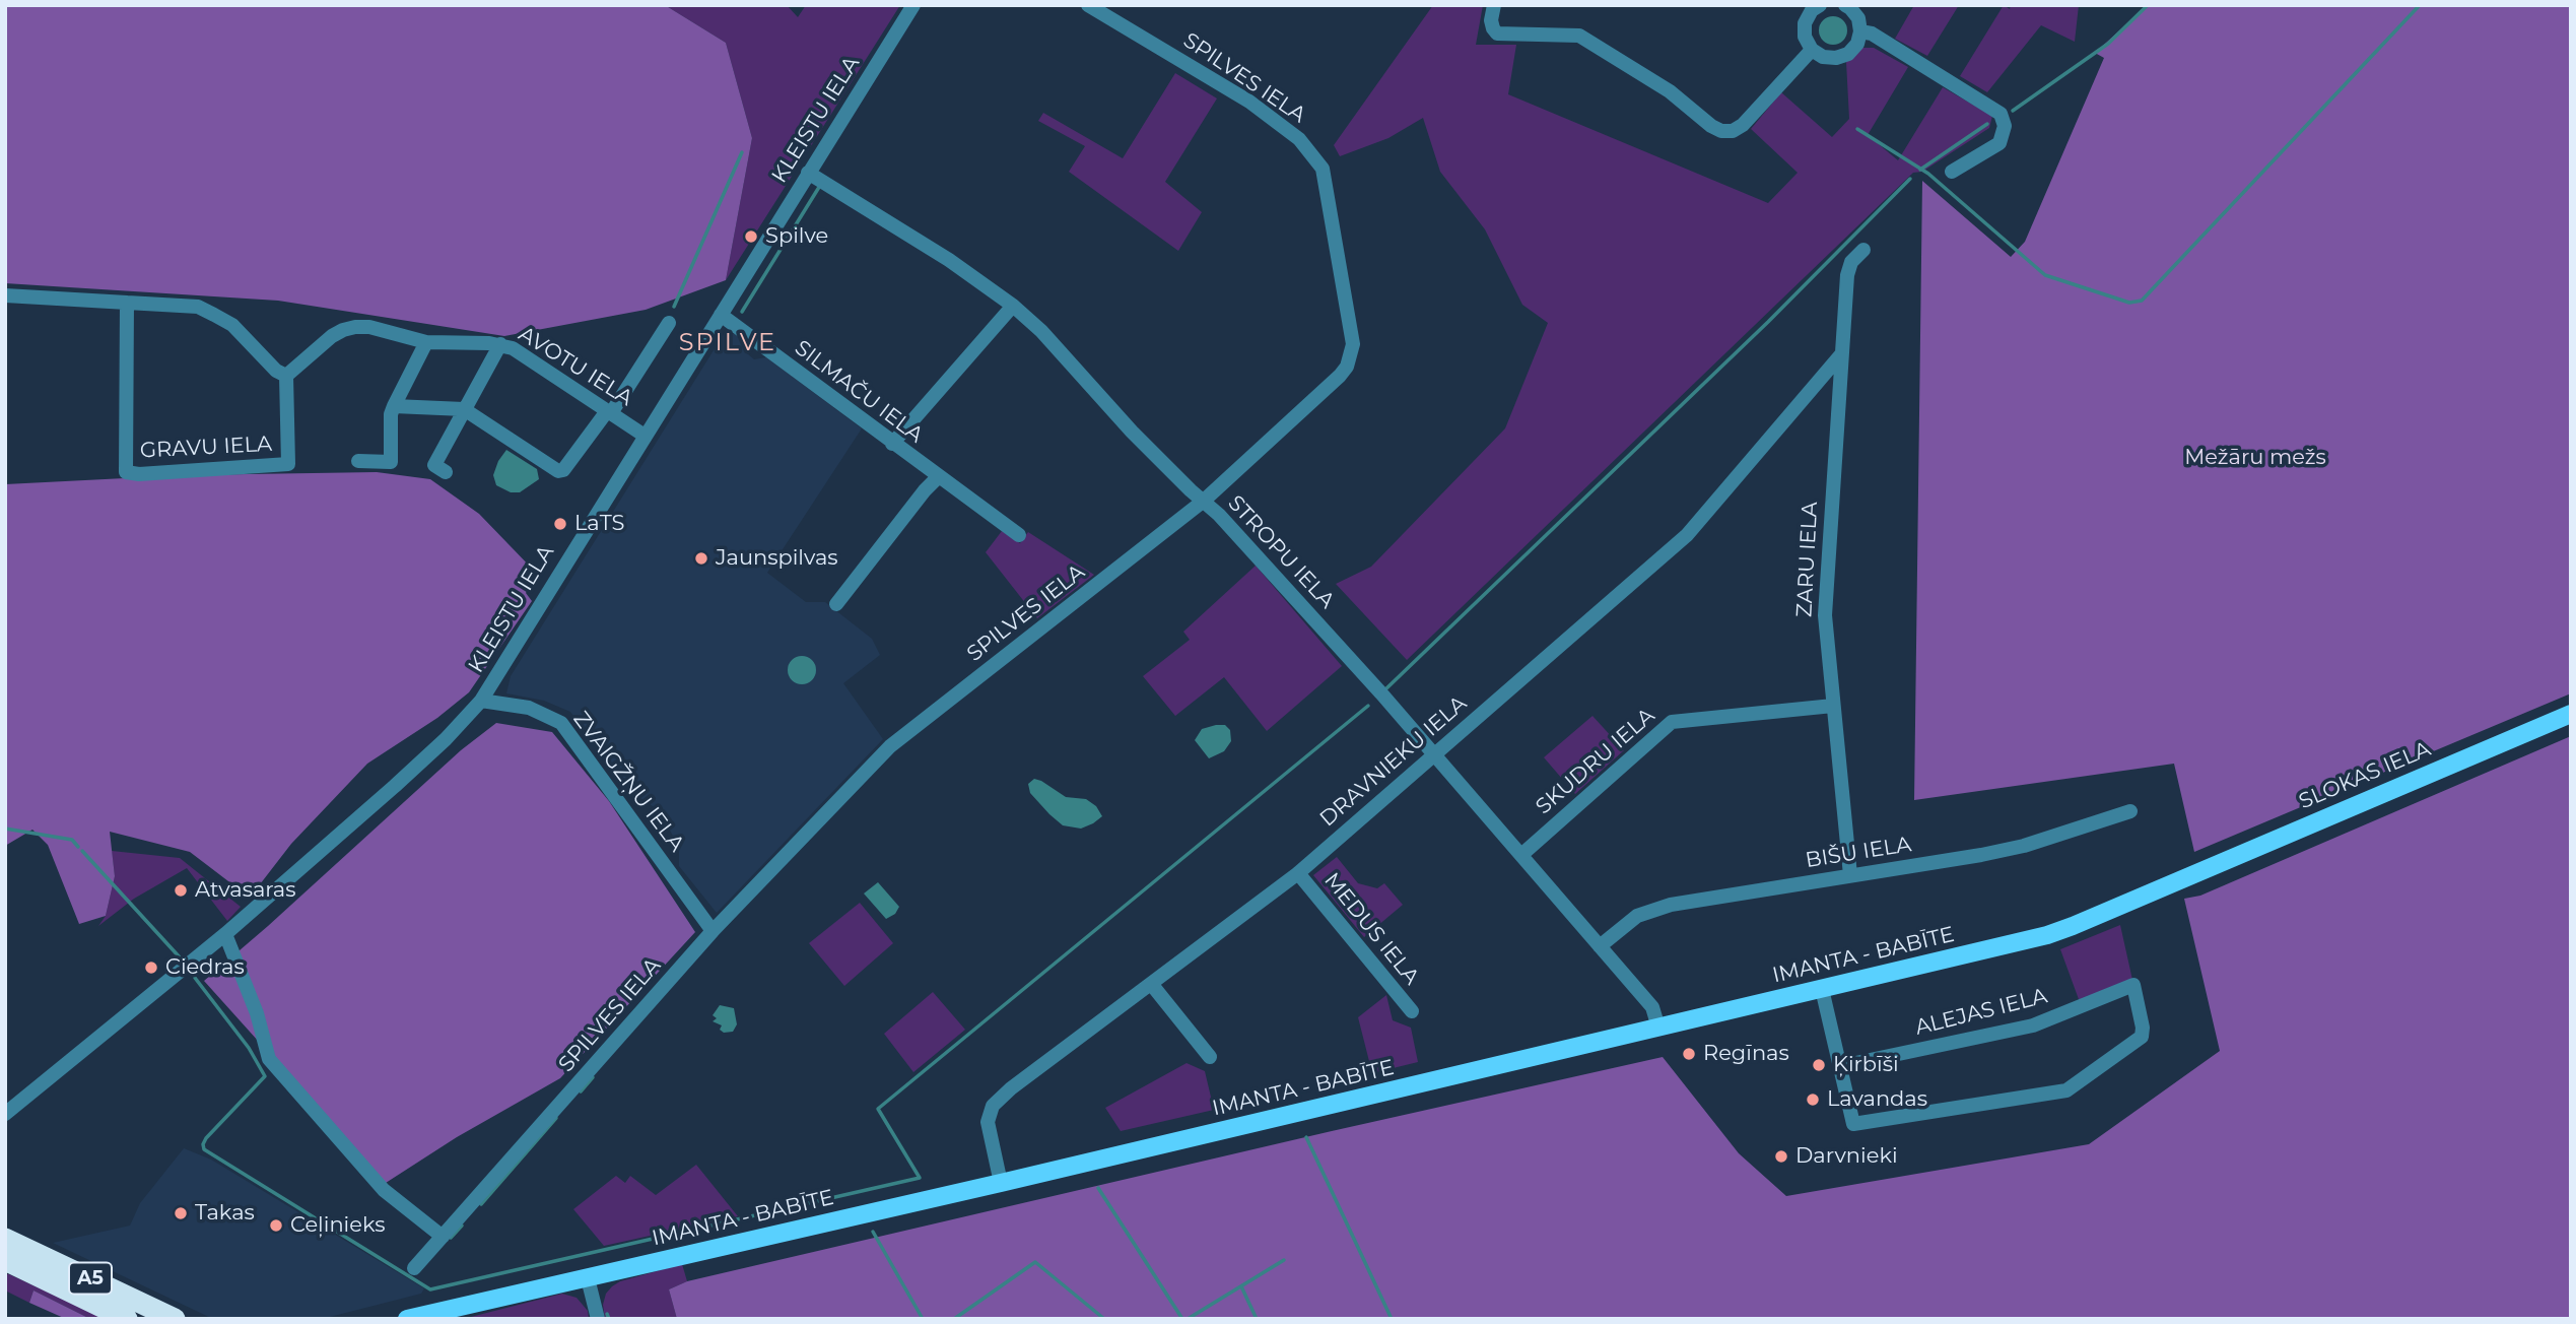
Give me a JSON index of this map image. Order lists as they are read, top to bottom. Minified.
{"streets":{"highway":["A5"],"main road":["SLOKAS IELA","IMANTA - BABĪTE"],"street":["SPILVES IELA","KLEISTU IELA","AVOTU IELA","SILMAČU IELA","GRAVU IELA","STROPU IELA","ZARU IELA","DRAVNIEKU IELA","SKUDRU IELA","ZVAIGŽŅU IELA","BIŠU IELA","MEDUS IELA","ALEJAS IELA"]},"crossings":[["SPILVES IELA","STROPU IELA"],["SPILVES IELA","ZVAIGŽŅU IELA"],["KLEISTU IELA","AVOTU IELA"],["KLEISTU IELA","SILMAČU IELA"],["KLEISTU IELA","STROPU IELA"],["KLEISTU IELA","ZVAIGŽŅU IELA"],["AVOTU IELA","GRAVU IELA"],["STROPU IELA","DRAVNIEKU IELA"],["STROPU IELA","SKUDRU IELA"],["STROPU IELA","BIŠU IELA"],["STROPU IELA","IMANTA - BABĪTE"],["ZARU IELA","DRAVNIEKU IELA"],["ZARU IELA","SKUDRU IELA"],["ZARU IELA","BIŠU IELA"],["DRAVNIEKU IELA","MEDUS IELA"],["DRAVNIEKU IELA","IMANTA - BABĪTE"],["SLOKAS IELA","IMANTA - BABĪTE"]],"districts":["SPILVE"],"parks":["Mežāru mežs"],"places":["Spilve","LaTS","Jaunspilvas","Atvasaras","Ciedras","Regīnas","Ķirbīši","Lavandas","Darvnieki","Takas","Ceļinieks"]}
